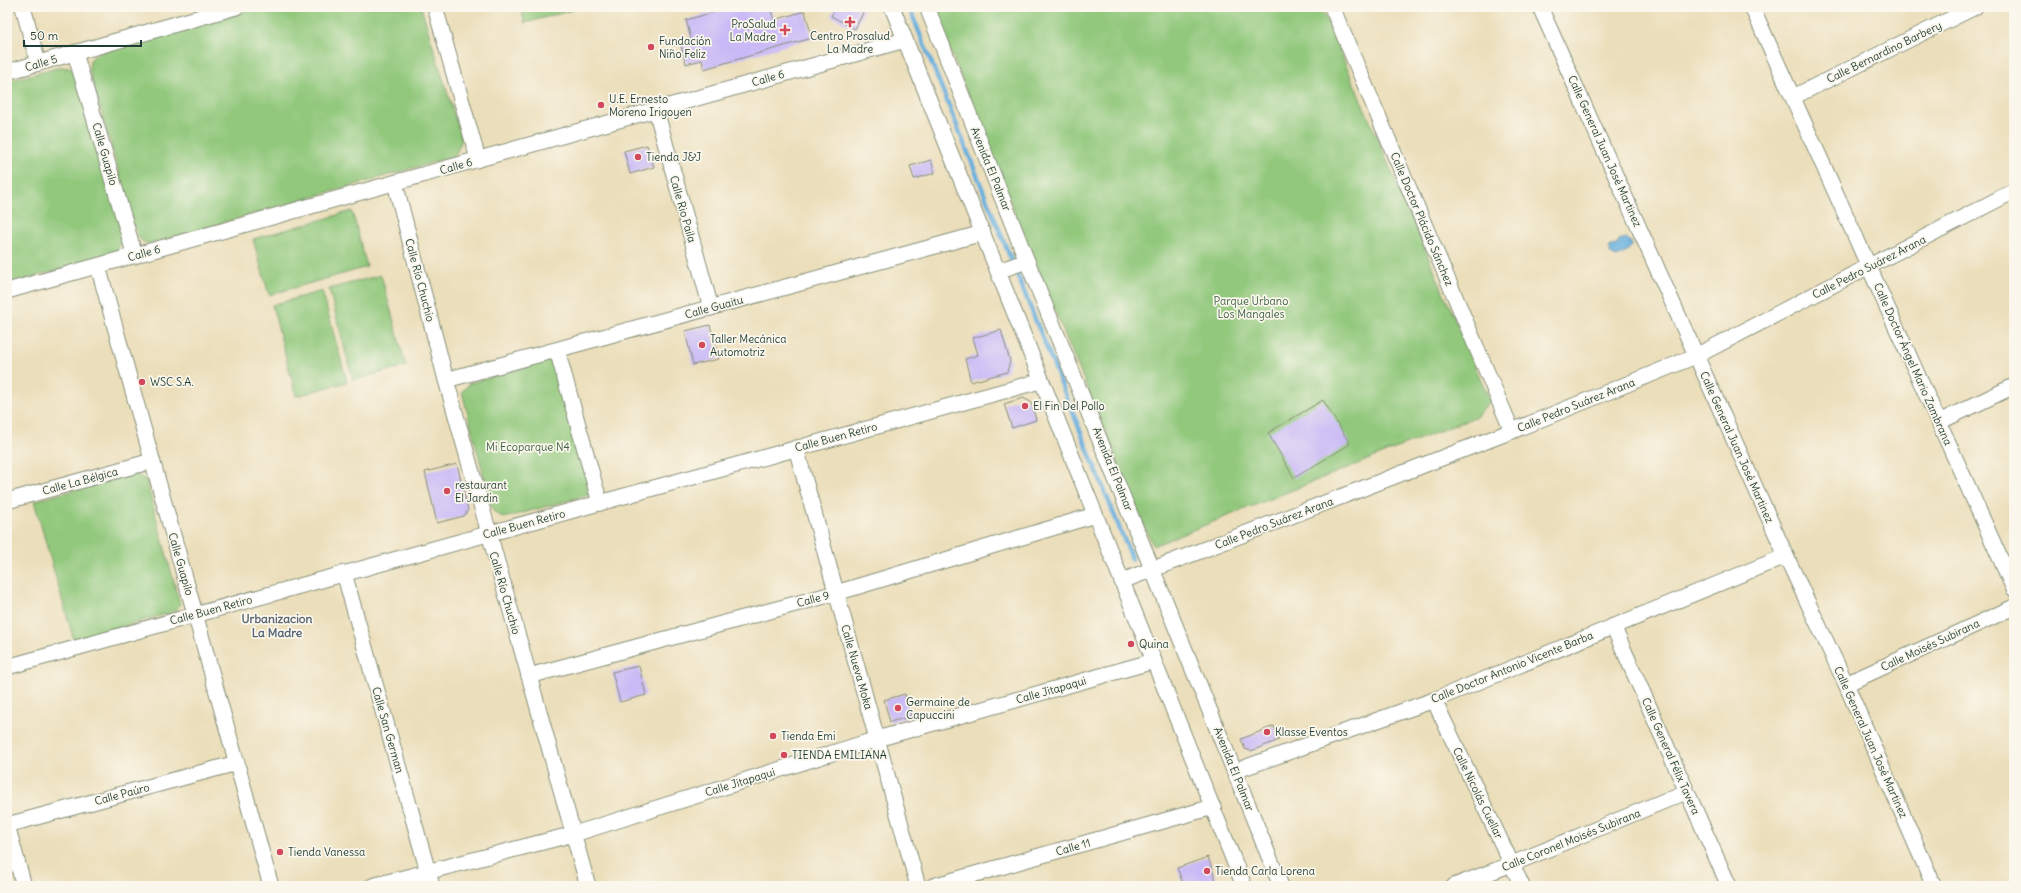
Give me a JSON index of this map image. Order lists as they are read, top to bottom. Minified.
{"streets":{"street":["Calle Bernardino Barbery","Calle 5","Calle 6","Calle General Juan José Martinez","Calle Guapilo","Avenida El Palmar","Calle Rio Paila","Calle Doctor Plácido Sánchez","Calle Pedro Suárez Arana","Calle Río Chuchio","Calle Guaitu","Calle Doctor Ángel Mario Zambrana","Calle Buen Retiro","Calle La Bélgica","Calle 9","Calle Moisés Subirana","Calle Nueva Moka","Calle Doctor Antonio Vicente Barba","Calle Jitapaqui","Calle San German","Calle General Félix Tavera","Calle Nicolás Cuellar","Calle Paúro","Calle Coronel Moisés Subirana","Calle 11"]},"crossings":[["Calle Bernardino Barbery","Calle Doctor Ángel Mario Zambrana"],["Calle 5","Calle Guapilo"],["Calle 6","Calle Guapilo"],["Calle 6","Calle Rio Paila"],["Calle 6","Calle Río Chuchio"],["Calle General Juan José Martinez","Calle Pedro Suárez Arana"],["Calle General Juan José Martinez","Calle Moisés Subirana"],["Calle General Juan José Martinez","Calle Doctor Antonio Vicente Barba"],["Calle Guapilo","Calle Buen Retiro"],["Calle Guapilo","Calle La Bélgica"],["Calle Guapilo","Calle Paúro"],["Avenida El Palmar","Calle Pedro Suárez Arana"],["Avenida El Palmar","Calle Doctor Antonio Vicente Barba"],["Calle Rio Paila","Calle Guaitu"],["Calle Doctor Plácido Sánchez","Calle Pedro Suárez Arana"],["Calle Pedro Suárez Arana","Calle Doctor Ángel Mario Zambrana"],["Calle Río Chuchio","Calle Guaitu"],["Calle Río Chuchio","Calle Buen Retiro"],["Calle Río Chuchio","Calle 9"],["Calle Río Chuchio","Calle Jitapaqui"],["Calle Buen Retiro","Calle Nueva Moka"],["Calle Buen Retiro","Calle San German"],["Calle 9","Calle Nueva Moka"],["Calle Nueva Moka","Calle Jitapaqui"],["Calle Doctor Antonio Vicente Barba","Calle General Félix Tavera"],["Calle Doctor Antonio Vicente Barba","Calle Nicolás Cuellar"],["Calle Jitapaqui","Calle San German"],["Calle General Félix Tavera","Calle Coronel Moisés Subirana"],["Calle Nicolás Cuellar","Calle Coronel Moisés Subirana"]],"districts":["Urbanizacion La Madre"],"parks":["Parque Urbano Los Mangales","Mi Ecoparque N4"],"places":{"health":["Centro Prosalud La Madre","ProSalud La Madre"],"other":["Fundación Niño Feliz","U.E. Ernesto Moreno Irigoyen","Tienda J&J","Taller Mecánica Automotriz","WSC S.A.","El Fin Del Pollo","restaurant El Jardin","Quina","Germaine de Capuccini","Klasse Eventos","Tienda Emi","TIENDA EMILIANA","Tienda Vanessa","Tienda Carla Lorena"]},"scale_bar":"50 m"}
